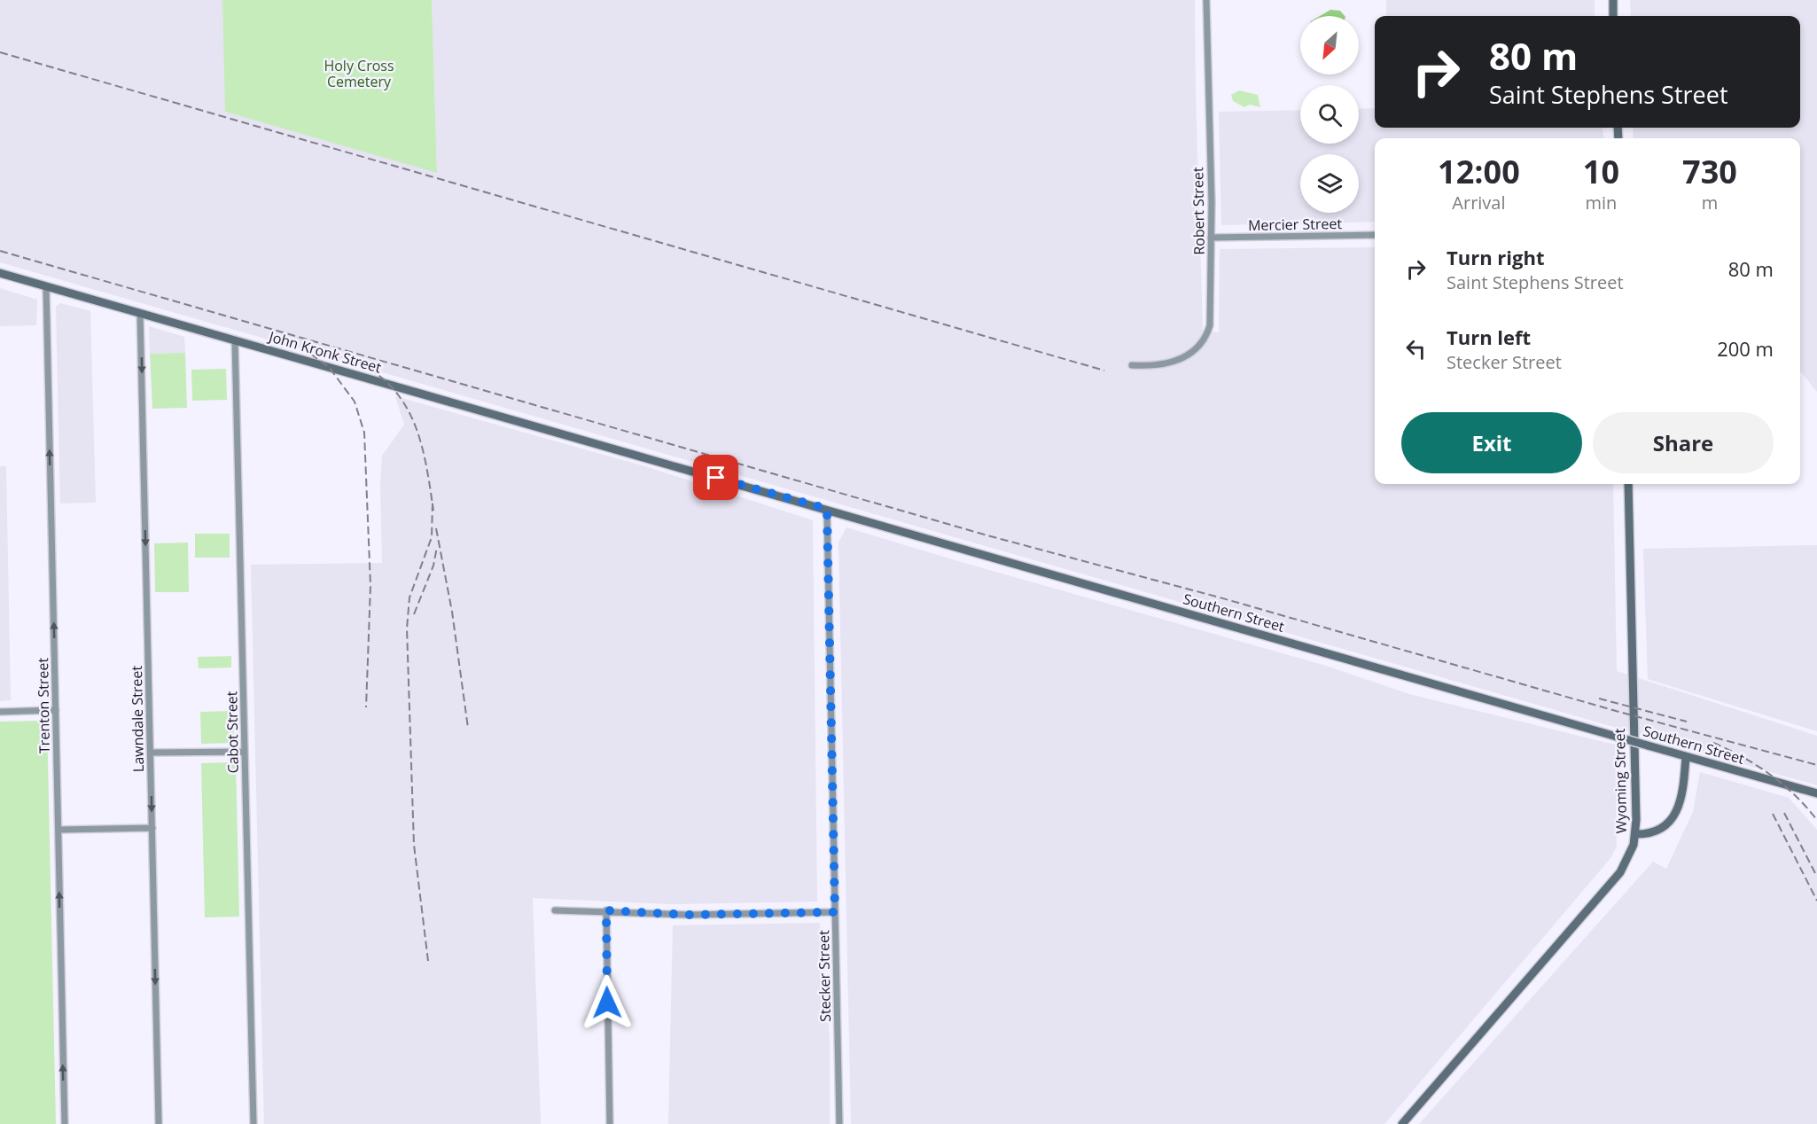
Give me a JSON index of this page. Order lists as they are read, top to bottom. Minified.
{"streets":{"street":["Robert Street","Mercier Street","John Kronk Street","Southern Street","Trenton Street","Lawndale Street","Cabot Street","Wyoming Street","Stecker Street"]},"crossings":[["Robert Street","Mercier Street"],["John Kronk Street","Southern Street"],["John Kronk Street","Trenton Street"],["John Kronk Street","Lawndale Street"],["John Kronk Street","Cabot Street"],["Southern Street","Stecker Street"]],"one_way":["Trenton Street","Lawndale Street"],"parks":["Holy Cross Cemetery"],"north":"bottom left","page":{"turn":["80 m","Saint Stephens Street"],"eta":["12:00","Arrival","10","min","730","m"],"list":[{"name":"Turn right","note":"Saint Stephens Street","value":"80 m"},{"name":"Turn left","note":"Stecker Street","value":"200 m"}],"buttons":["Exit","Share"]}}
